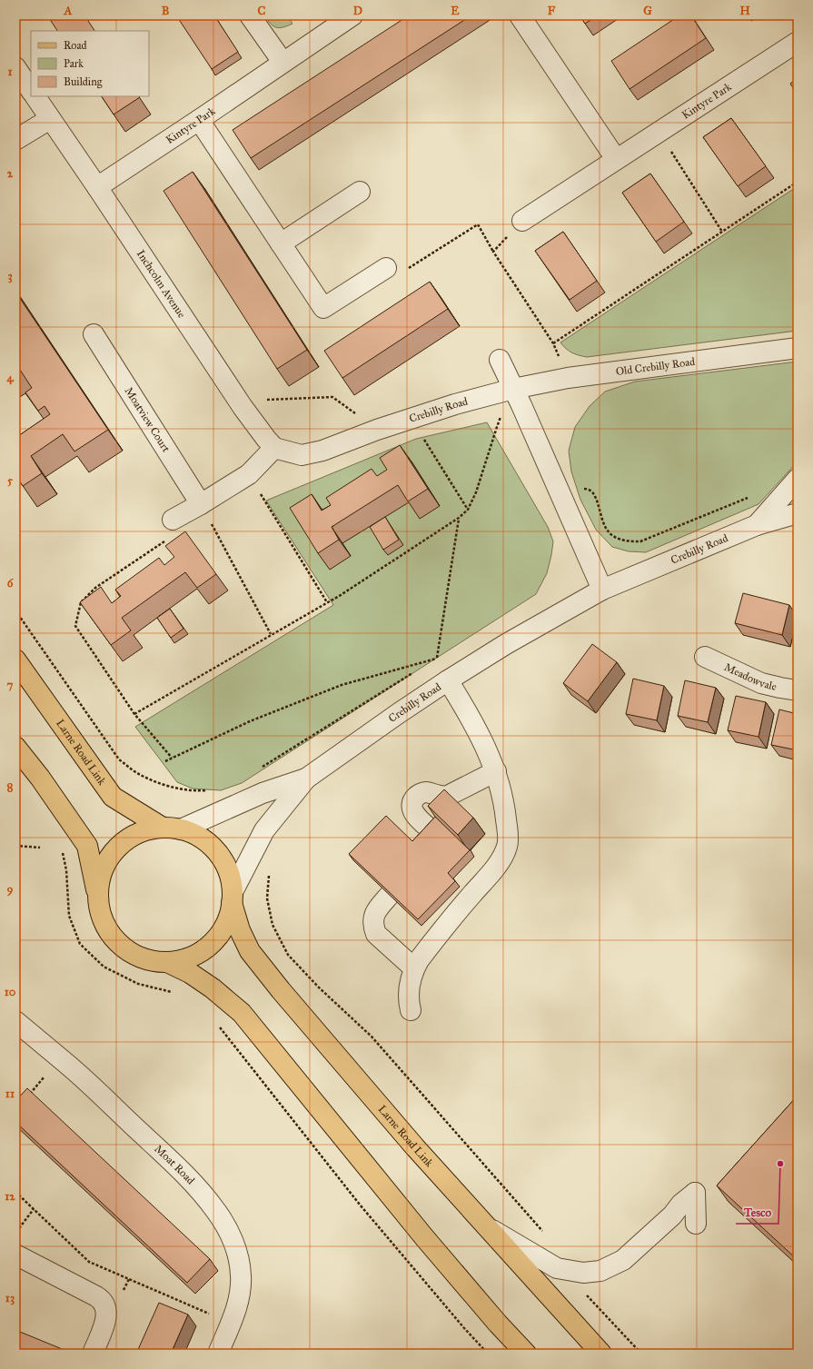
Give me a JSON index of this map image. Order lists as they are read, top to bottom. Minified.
{"streets":{"main road":["Larne Road Link"],"street":["Kintyre Park","Inchcolm Avenue","Old Crebilly Road","Crebilly Road","Moatview Court","Meadowvale","Moat Road"]},"crossings":[["Kintyre Park","Inchcolm Avenue"],["Inchcolm Avenue","Crebilly Road"],["Old Crebilly Road","Crebilly Road"],["Crebilly Road","Larne Road Link"]],"places":["Tesco"],"legend":["Road","Park","Building"],"grid":{"columns":["A","B","C","D","E","F","G","H"],"rows":["1","2","3","4","5","6","7","8","9","10","11","12","13"]}}
